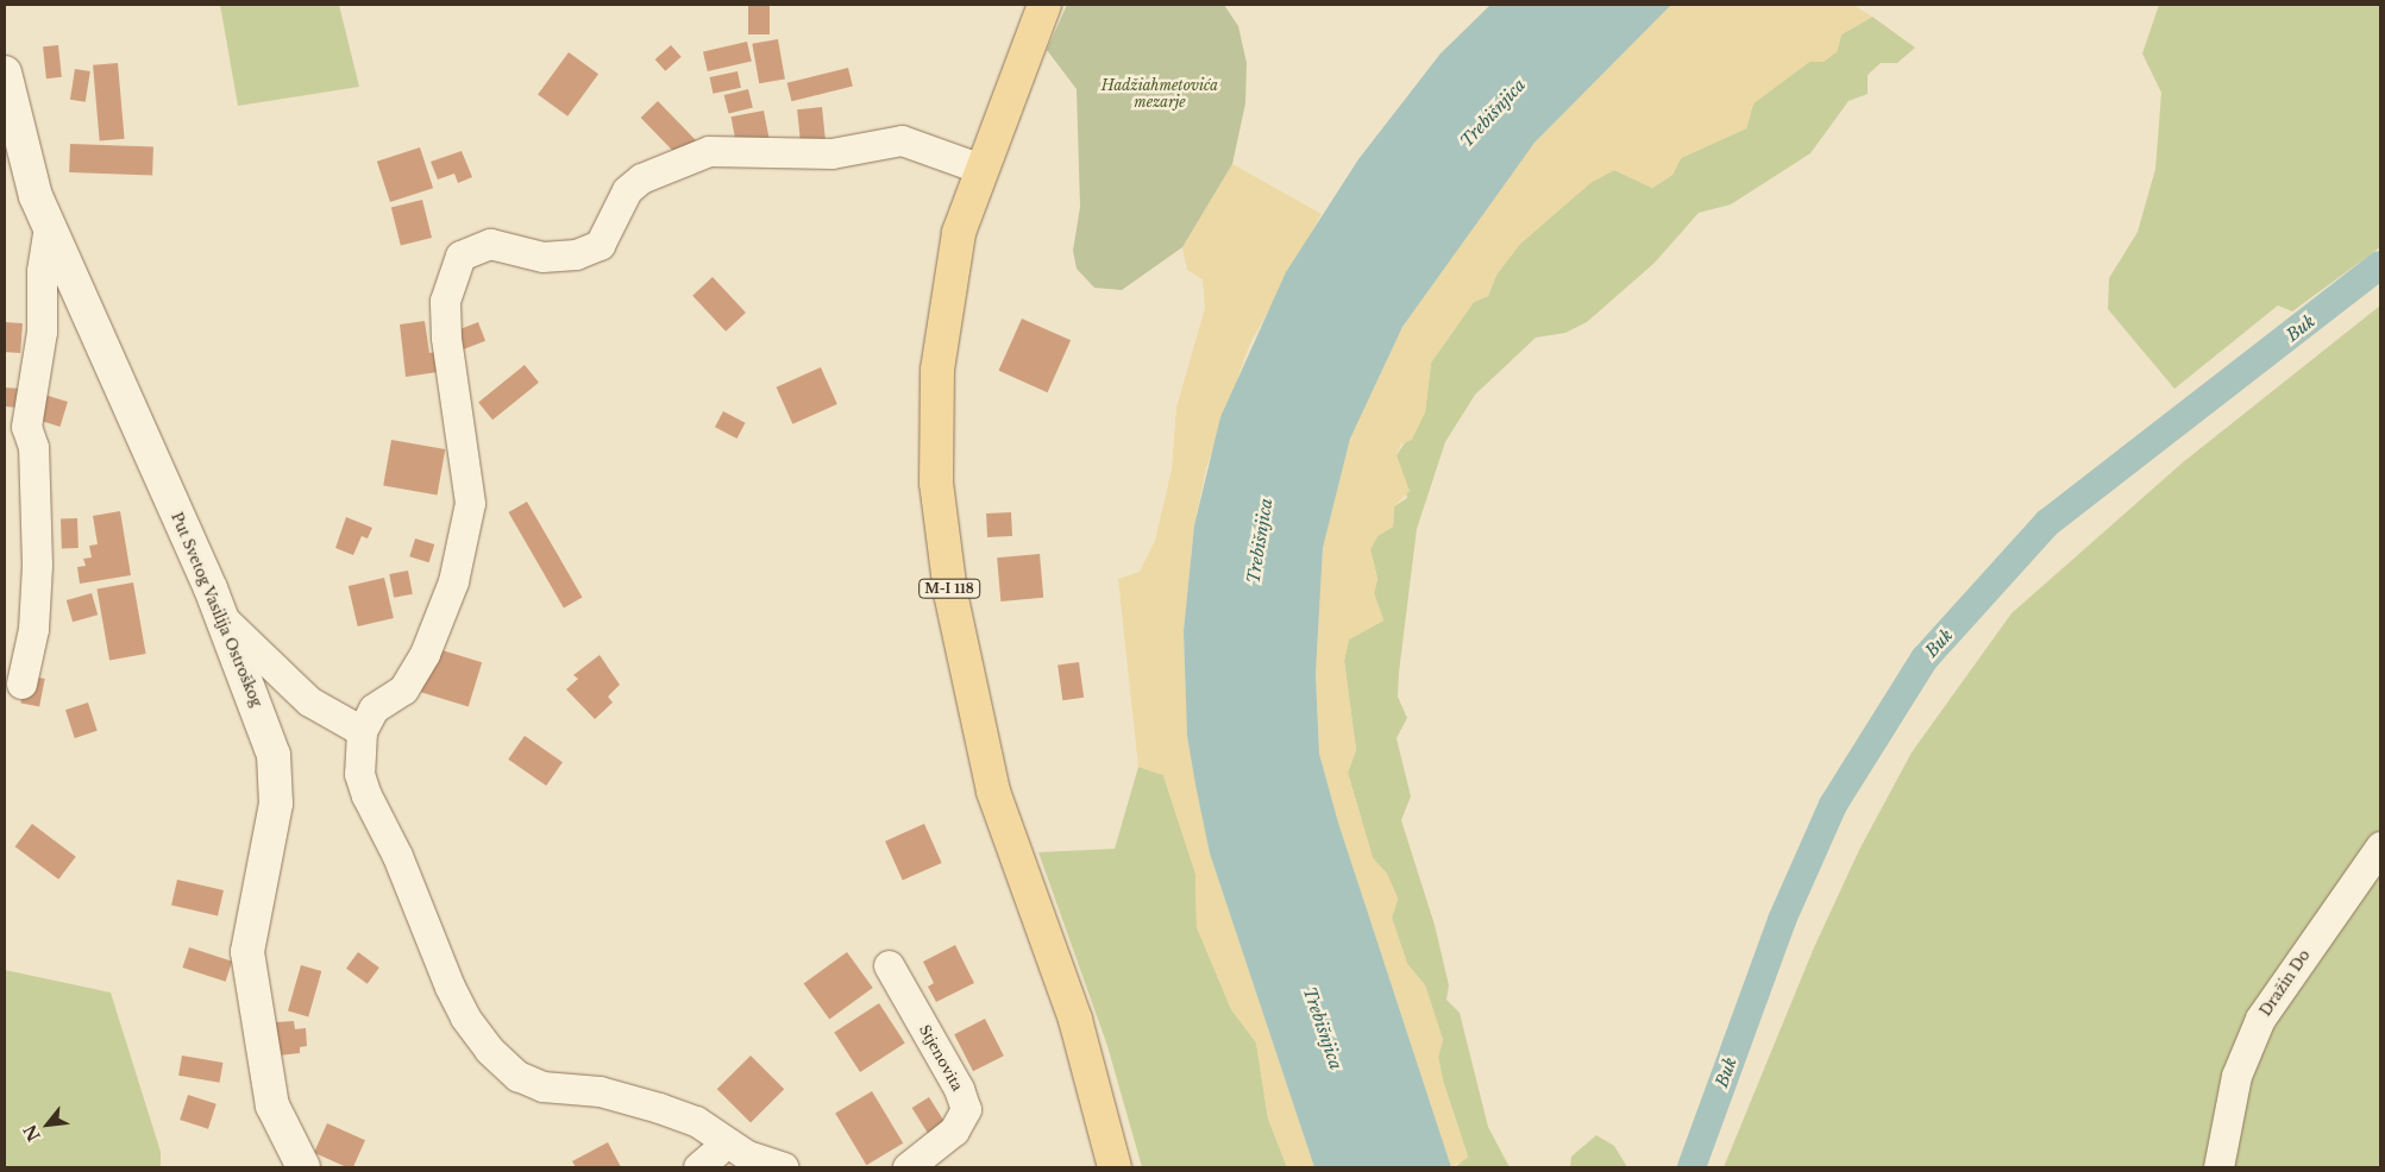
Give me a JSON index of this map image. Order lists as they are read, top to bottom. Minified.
{"streets":{"main road":["M-I 118"],"street":["Put Svetog Vasilija Ostroškog","Dražin Do","Stjenovita"]},"water":["Trebišnjica","Buk"],"parks":["Hadžiahmetovića mezarje"],"north":"bottom left"}
